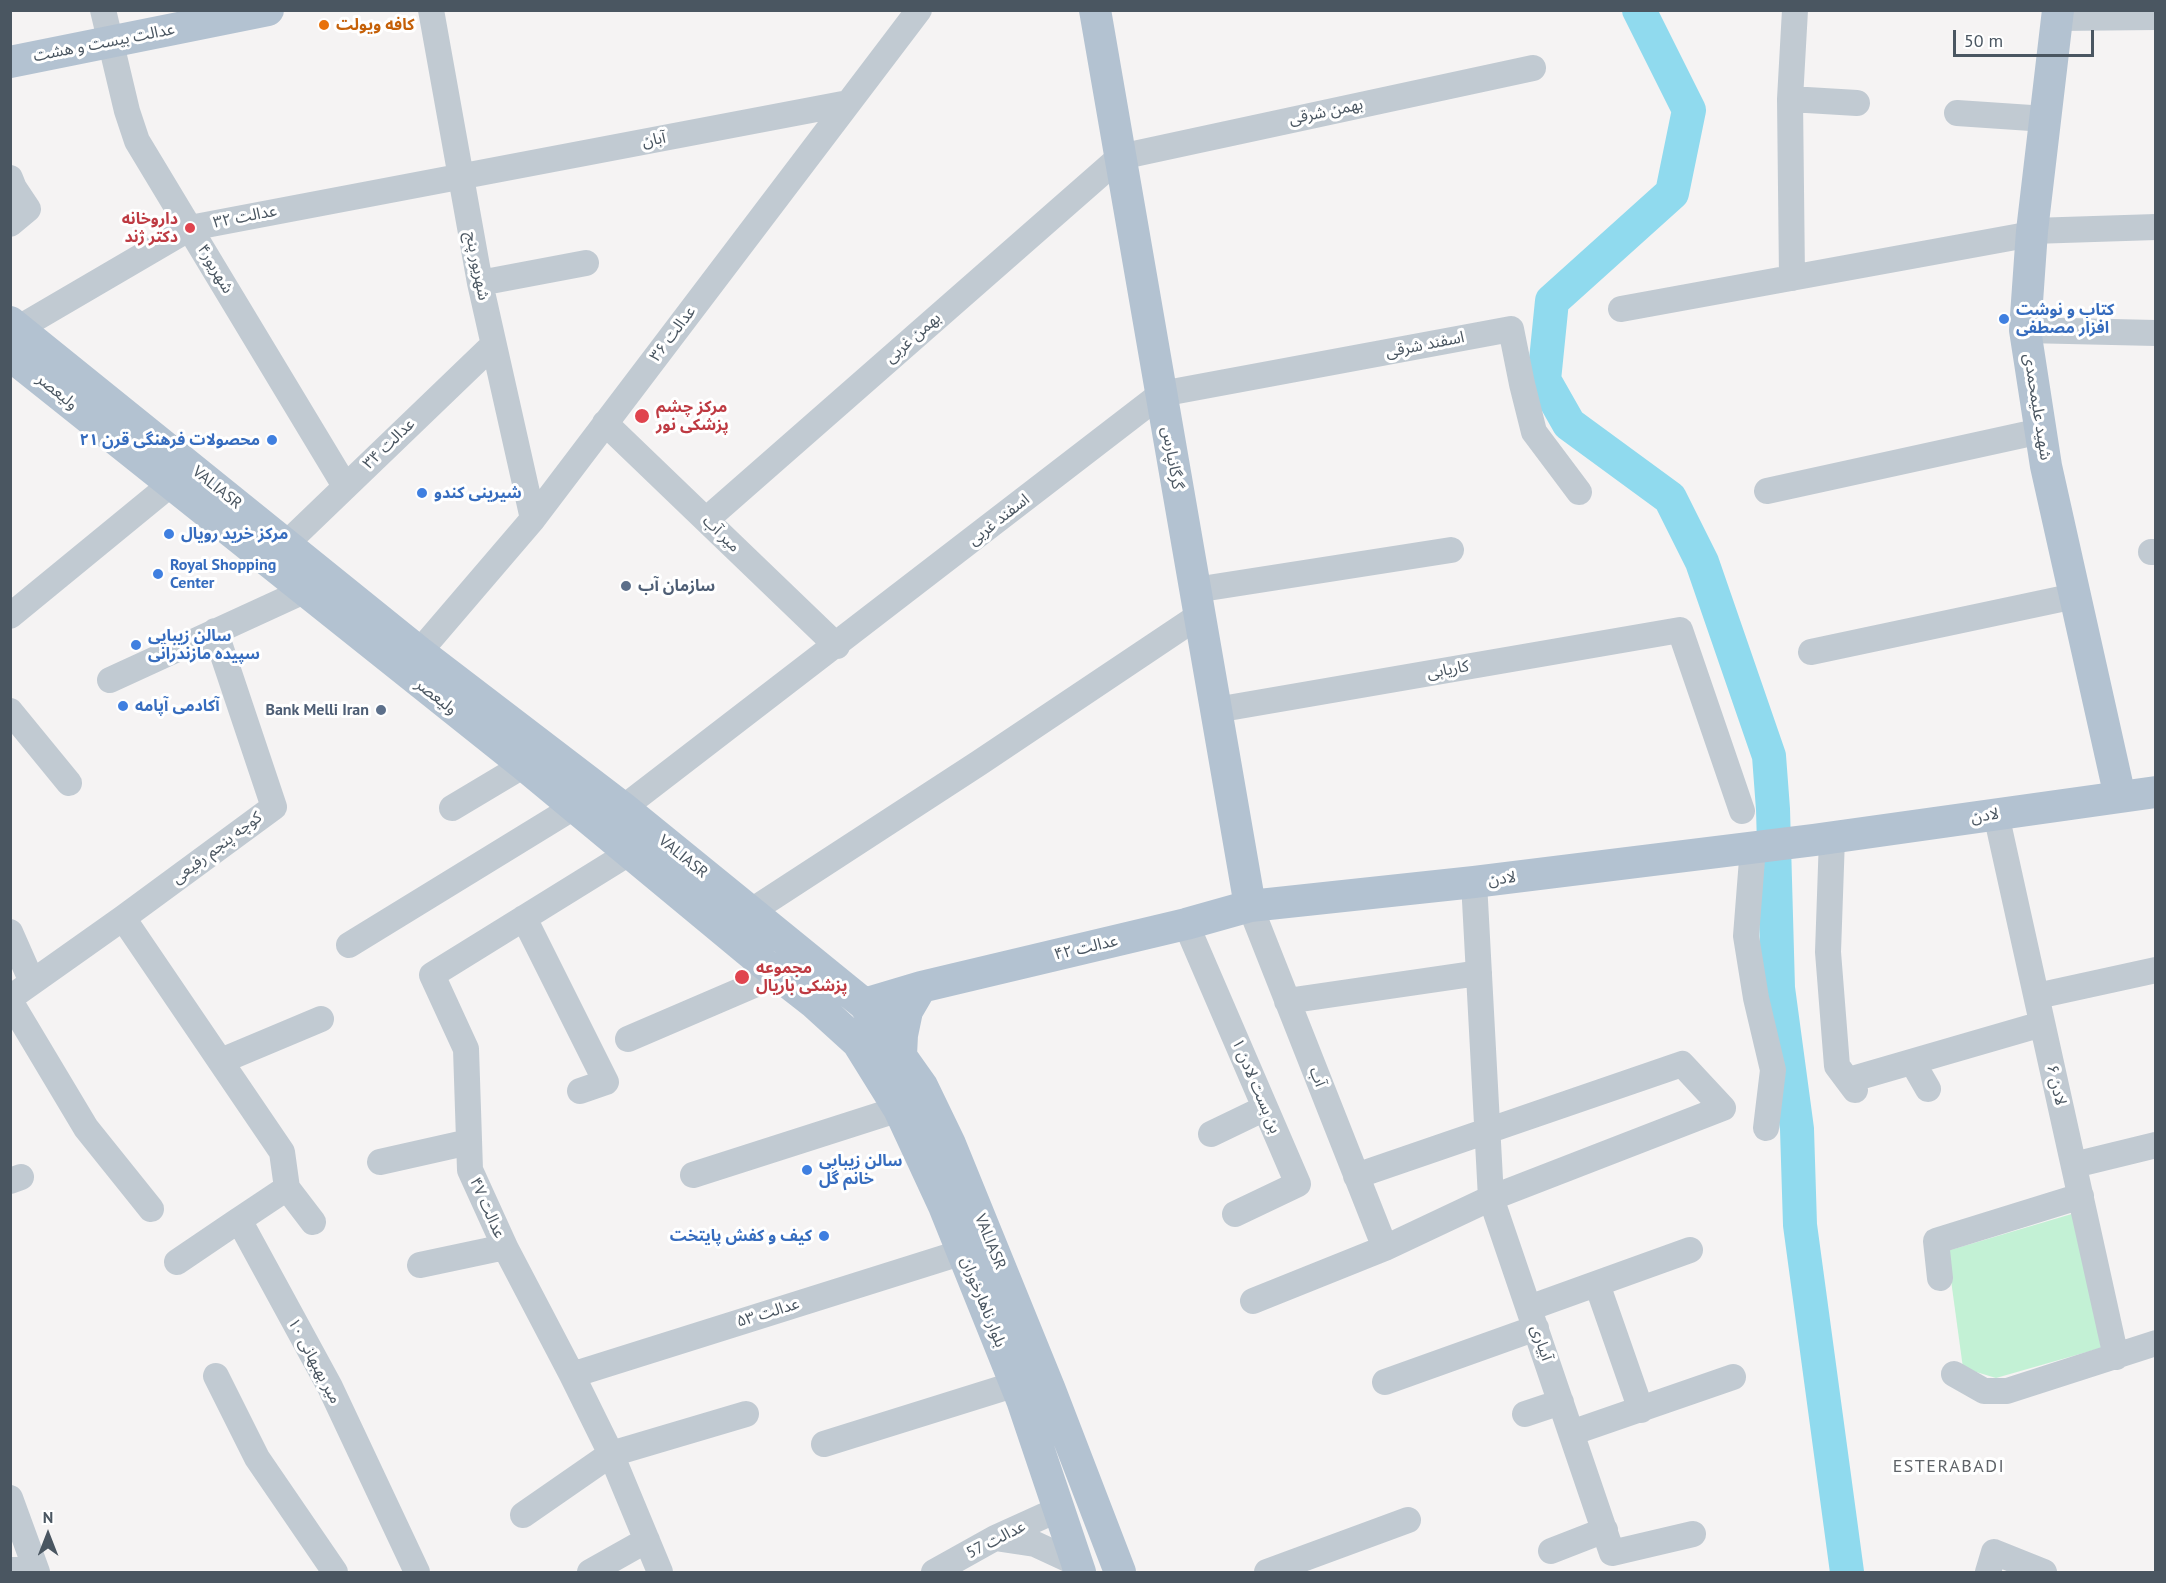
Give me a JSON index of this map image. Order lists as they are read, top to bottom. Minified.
{"streets":{"main road":["عدالت بیست و هشت","ولیعصر","شهید علیمحمدی","گرگانپارس","VALIASR","لادن","عدالت ۴۲","بلوار ناهارخوران"],"street":["بهمن شرقی","آبان","عدالت ۳۲","شهریور پنج","شهریور۴","عدالت ۳۶","بهمن غربی","اسفند شرقی","عدالت ۳۴","اسفند غربی","میر آب","کاریابی","کوچه پنجم رفیعی","آب","۶ لادن","۱ بن بست لادن","عدالت ۴۷","عدالت ۵۳","آبیاری","۱۰ میر بهبهانی","عدالت 57"]},"crossings":[["عدالت بیست و هشت","شهریور۴"],["بهمن شرقی","بهمن غربی"],["بهمن شرقی","گرگانپارس"],["آبان","عدالت ۳۲"],["آبان","شهریور پنج"],["آبان","عدالت ۳۶"],["عدالت ۳۲","شهریور پنج"],["عدالت ۳۲","شهریور۴"],["عدالت ۳۲","ولیعصر"],["عدالت ۳۲","VALIASR"],["شهریور پنج","عدالت ۳۶"],["شهریور پنج","عدالت ۳۴"],["شهریور۴","عدالت ۳۴"],["عدالت ۳۶","ولیعصر"],["عدالت ۳۶","VALIASR"],["عدالت ۳۶","میر آب"],["بهمن غربی","گرگانپارس"],["بهمن غربی","میر آب"],["اسفند شرقی","گرگانپارس"],["اسفند شرقی","اسفند غربی"],["ولیعصر","VALIASR"],["ولیعصر","عدالت ۴۷"],["ولیعصر","بلوار ناهارخوران"],["شهید علیمحمدی","لادن"],["عدالت ۳۴","VALIASR"],["گرگانپارس","اسفند غربی"],["گرگانپارس","کاریابی"],["گرگانپارس","لادن"],["گرگانپارس","عدالت ۴۲"],["گرگانپارس","آب"],["VALIASR","اسفند غربی"],["VALIASR","عدالت ۴۲"],["اسفند غربی","میر آب"],["لادن","عدالت ۴۲"],["لادن","آب"],["لادن","۶ لادن"],["لادن","آبیاری"],["عدالت ۴۲","آب"],["عدالت ۴۲","۱ بن بست لادن"],["عدالت ۴۷","عدالت ۵۳"],["بلوار ناهارخوران","عدالت ۵۳"],["بلوار ناهارخوران","عدالت 57"]],"districts":["ESTERABADI"],"places":["کافه ویولت","داروخانه دکتر ژند","کتاب و نوشت افزار مصطفی","مرکز چشم پزشکی نور","محصولات فرهنگی قرن ۲۱","شیرینی کندو","مرکز خرید رویال","Royal Shopping Center","سازمان آب","سالن زیبایی سپیده مازندرانی","آکادمی آپامه","Bank Melli Iran","مجموعه پزشکی باریال","سالن زیبایی خانم گل","کیف و کفش پایتخت"],"scale_bar":"50 m","north":"top"}
